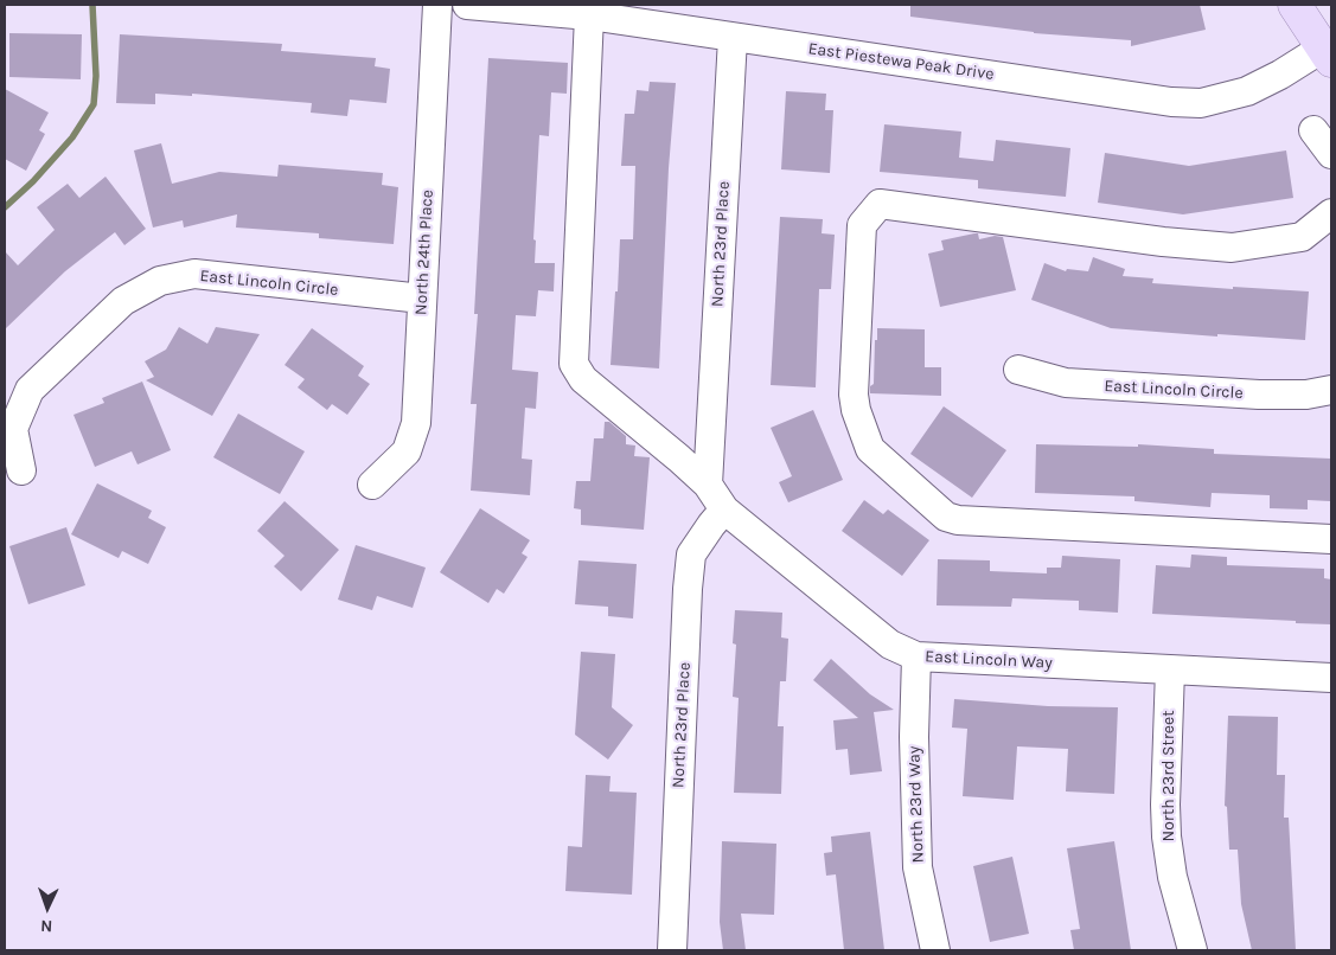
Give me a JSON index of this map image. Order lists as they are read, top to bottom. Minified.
{"streets":{"street":["East Piestewa Peak Drive","North 23rd Place","North 24th Place","East Lincoln Circle","East Lincoln Way","North 23rd Street","North 23rd Way"]},"crossings":[["East Piestewa Peak Drive","North 23rd Place"],["East Piestewa Peak Drive","East Lincoln Way"],["North 23rd Place","East Lincoln Way"],["North 24th Place","East Lincoln Circle"],["East Lincoln Way","North 23rd Street"],["East Lincoln Way","North 23rd Way"]],"north":"bottom"}
